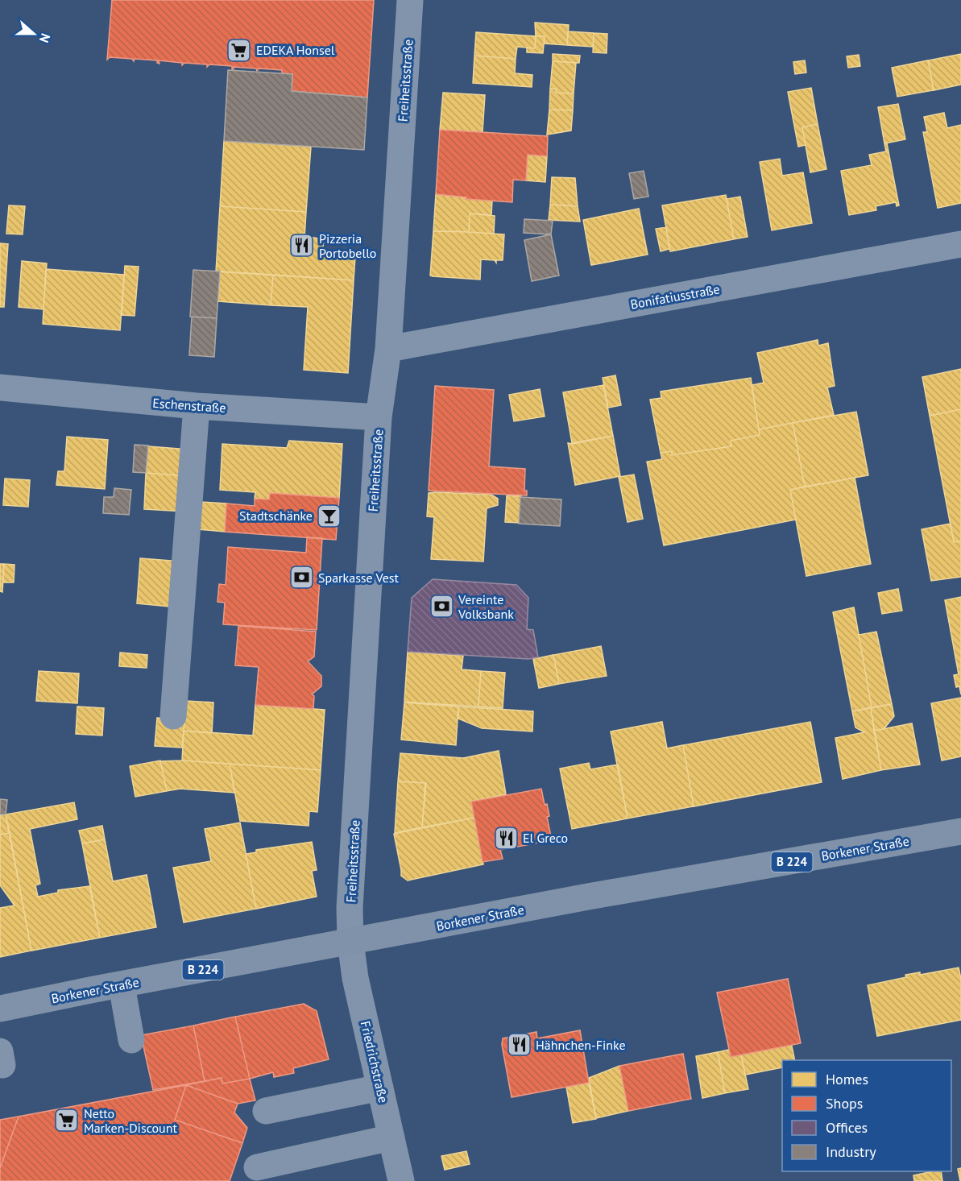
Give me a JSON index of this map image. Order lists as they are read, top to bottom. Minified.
{"streets":{"main road":["Borkener Straße","B 224"],"street":["Freiheitsstraße","Bonifatiusstraße","Eschenstraße","Friedrichstraße"]},"crossings":[["Freiheitsstraße","Bonifatiusstraße"],["Freiheitsstraße","Eschenstraße"],["Freiheitsstraße","Borkener Straße"],["Freiheitsstraße","Friedrichstraße"],["Borkener Straße","Friedrichstraße"]],"places":{"supermarket":["EDEKA Honsel","Netto Marken-Discount"],"restaurant":["Pizzeria Portobello","El Greco","Hähnchen-Finke"],"bar":["Stadtschänke"],"bank":["Sparkasse Vest","Vereinte Volksbank"]},"legend":["Homes","Shops","Offices","Industry"],"north":"right"}
